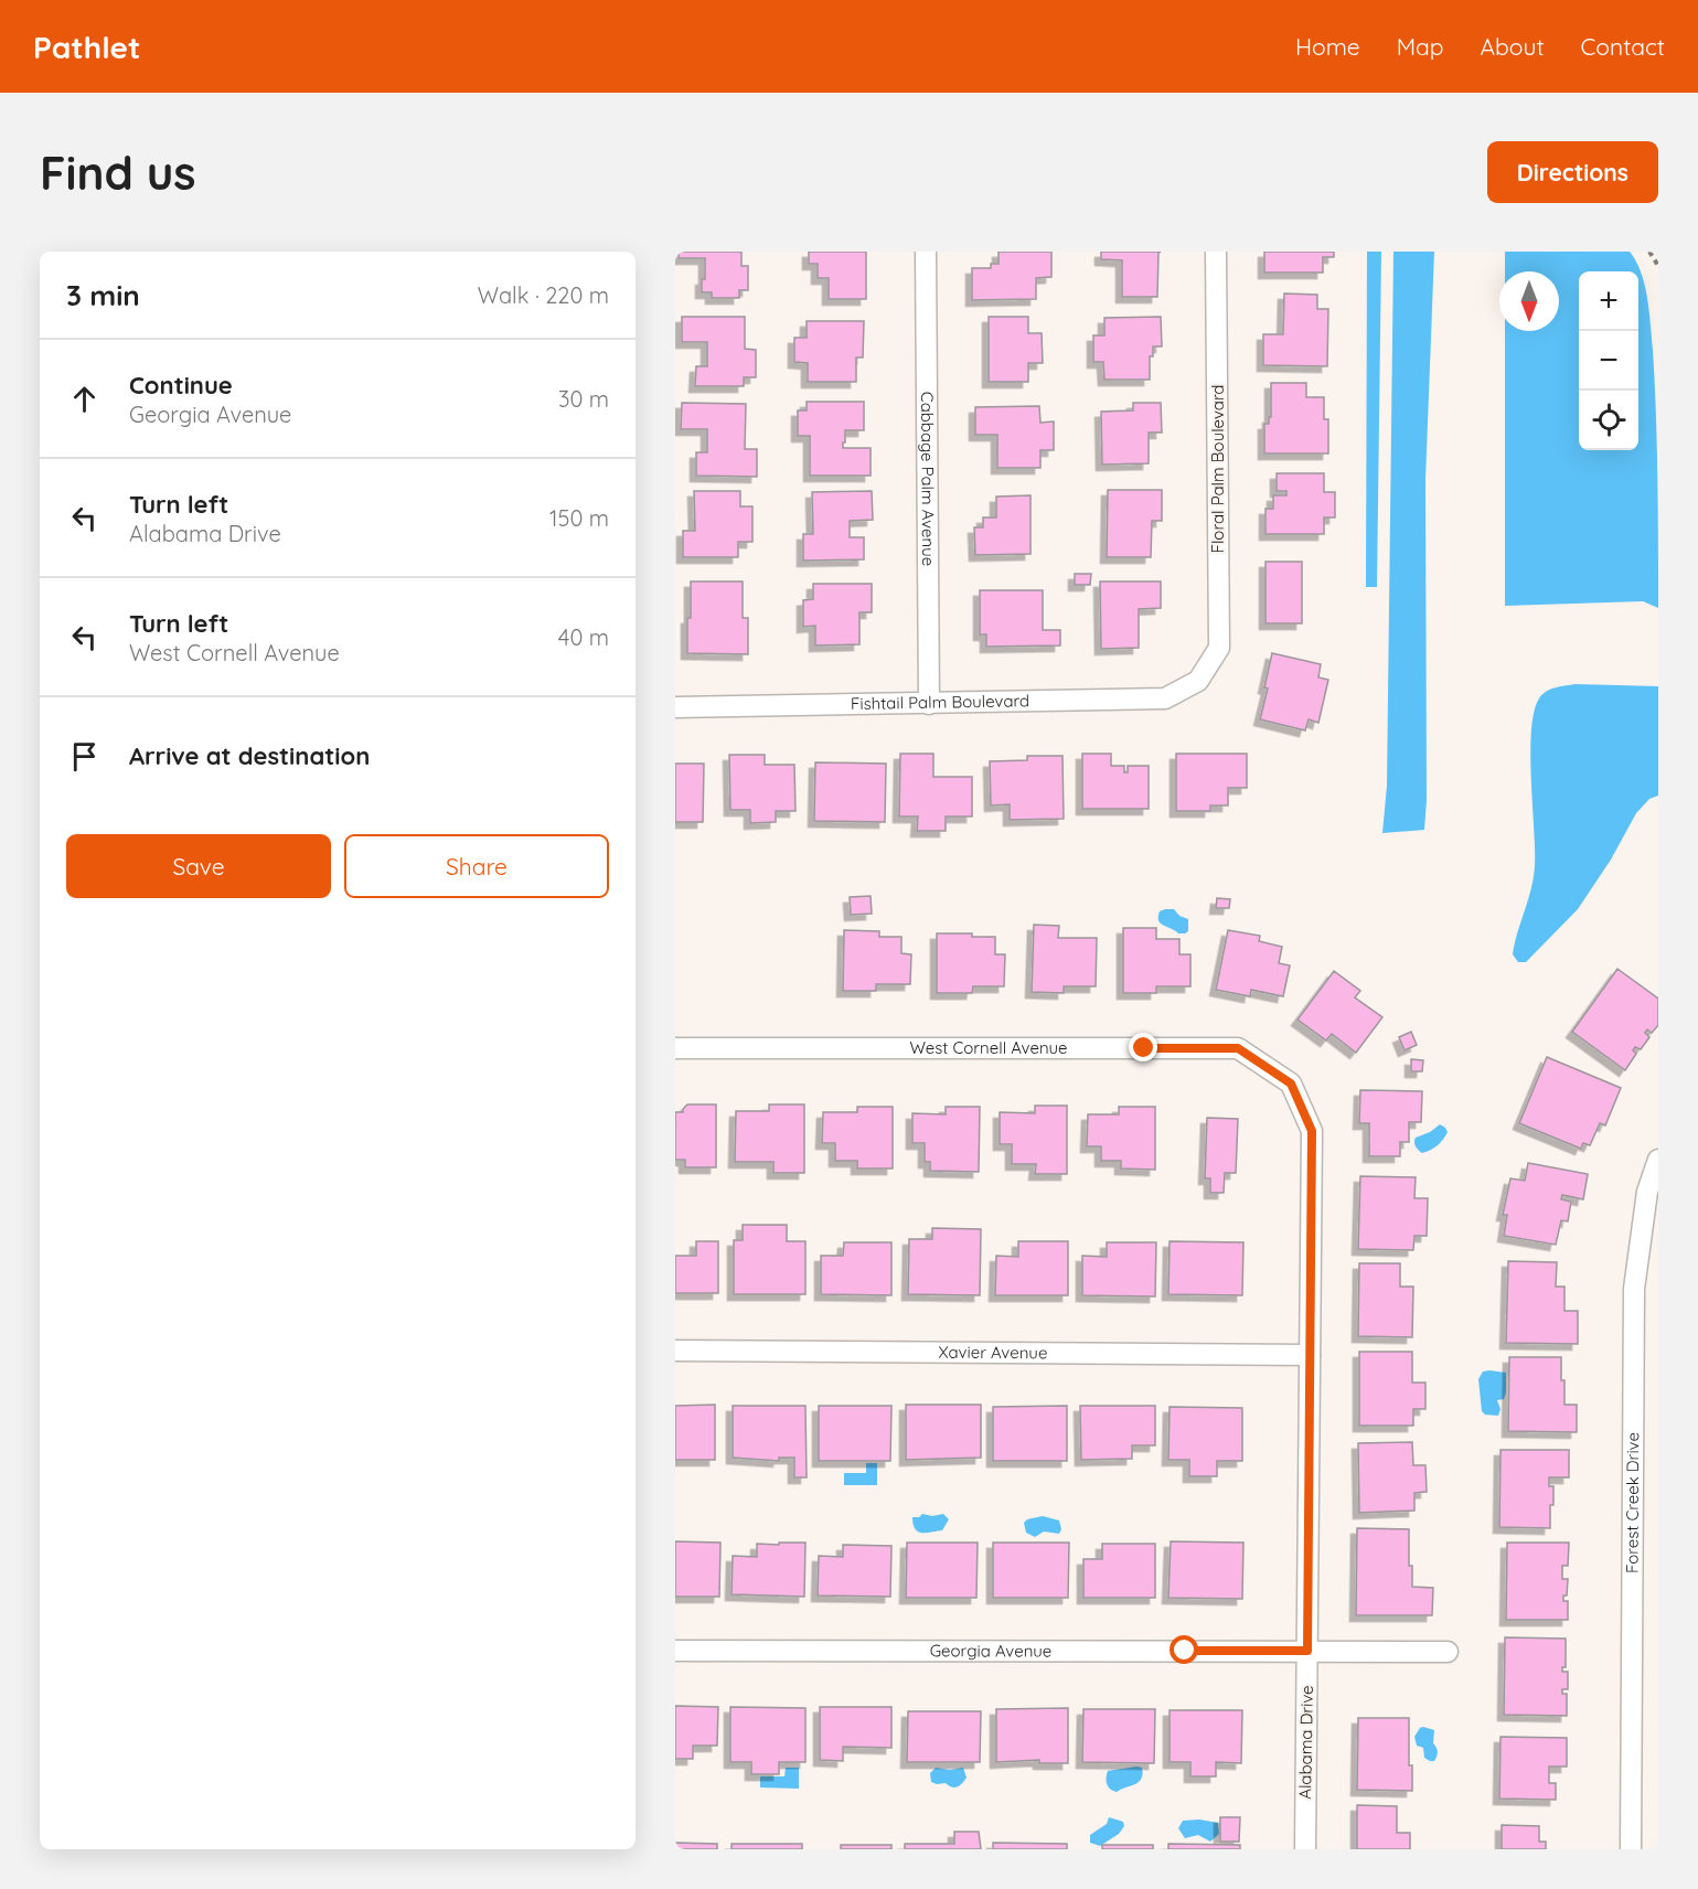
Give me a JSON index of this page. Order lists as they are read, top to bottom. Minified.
{"streets":{"street":["Floral Palm Boulevard","Cabbage Palm Avenue","Fishtail Palm Boulevard","West Cornell Avenue","Xavier Avenue","Forest Creek Drive","Georgia Avenue","Alabama Drive"]},"crossings":[["Floral Palm Boulevard","Fishtail Palm Boulevard"],["Cabbage Palm Avenue","Fishtail Palm Boulevard"],["West Cornell Avenue","Alabama Drive"],["Xavier Avenue","Alabama Drive"],["Georgia Avenue","Alabama Drive"]],"north":"bottom","page":{"header":"Pathlet","nav":["Home","Map","About","Contact"],"buttons":["Directions",["Save","Share"]],"title":"Find us","heading":["3 min","Walk · 220 m"],"map_buttons":["+","−"],"list":[["Continue","Georgia Avenue","30 m"],["Turn left","Alabama Drive","150 m"],["Turn left","West Cornell Avenue","40 m"],"Arrive at destination"]}}
